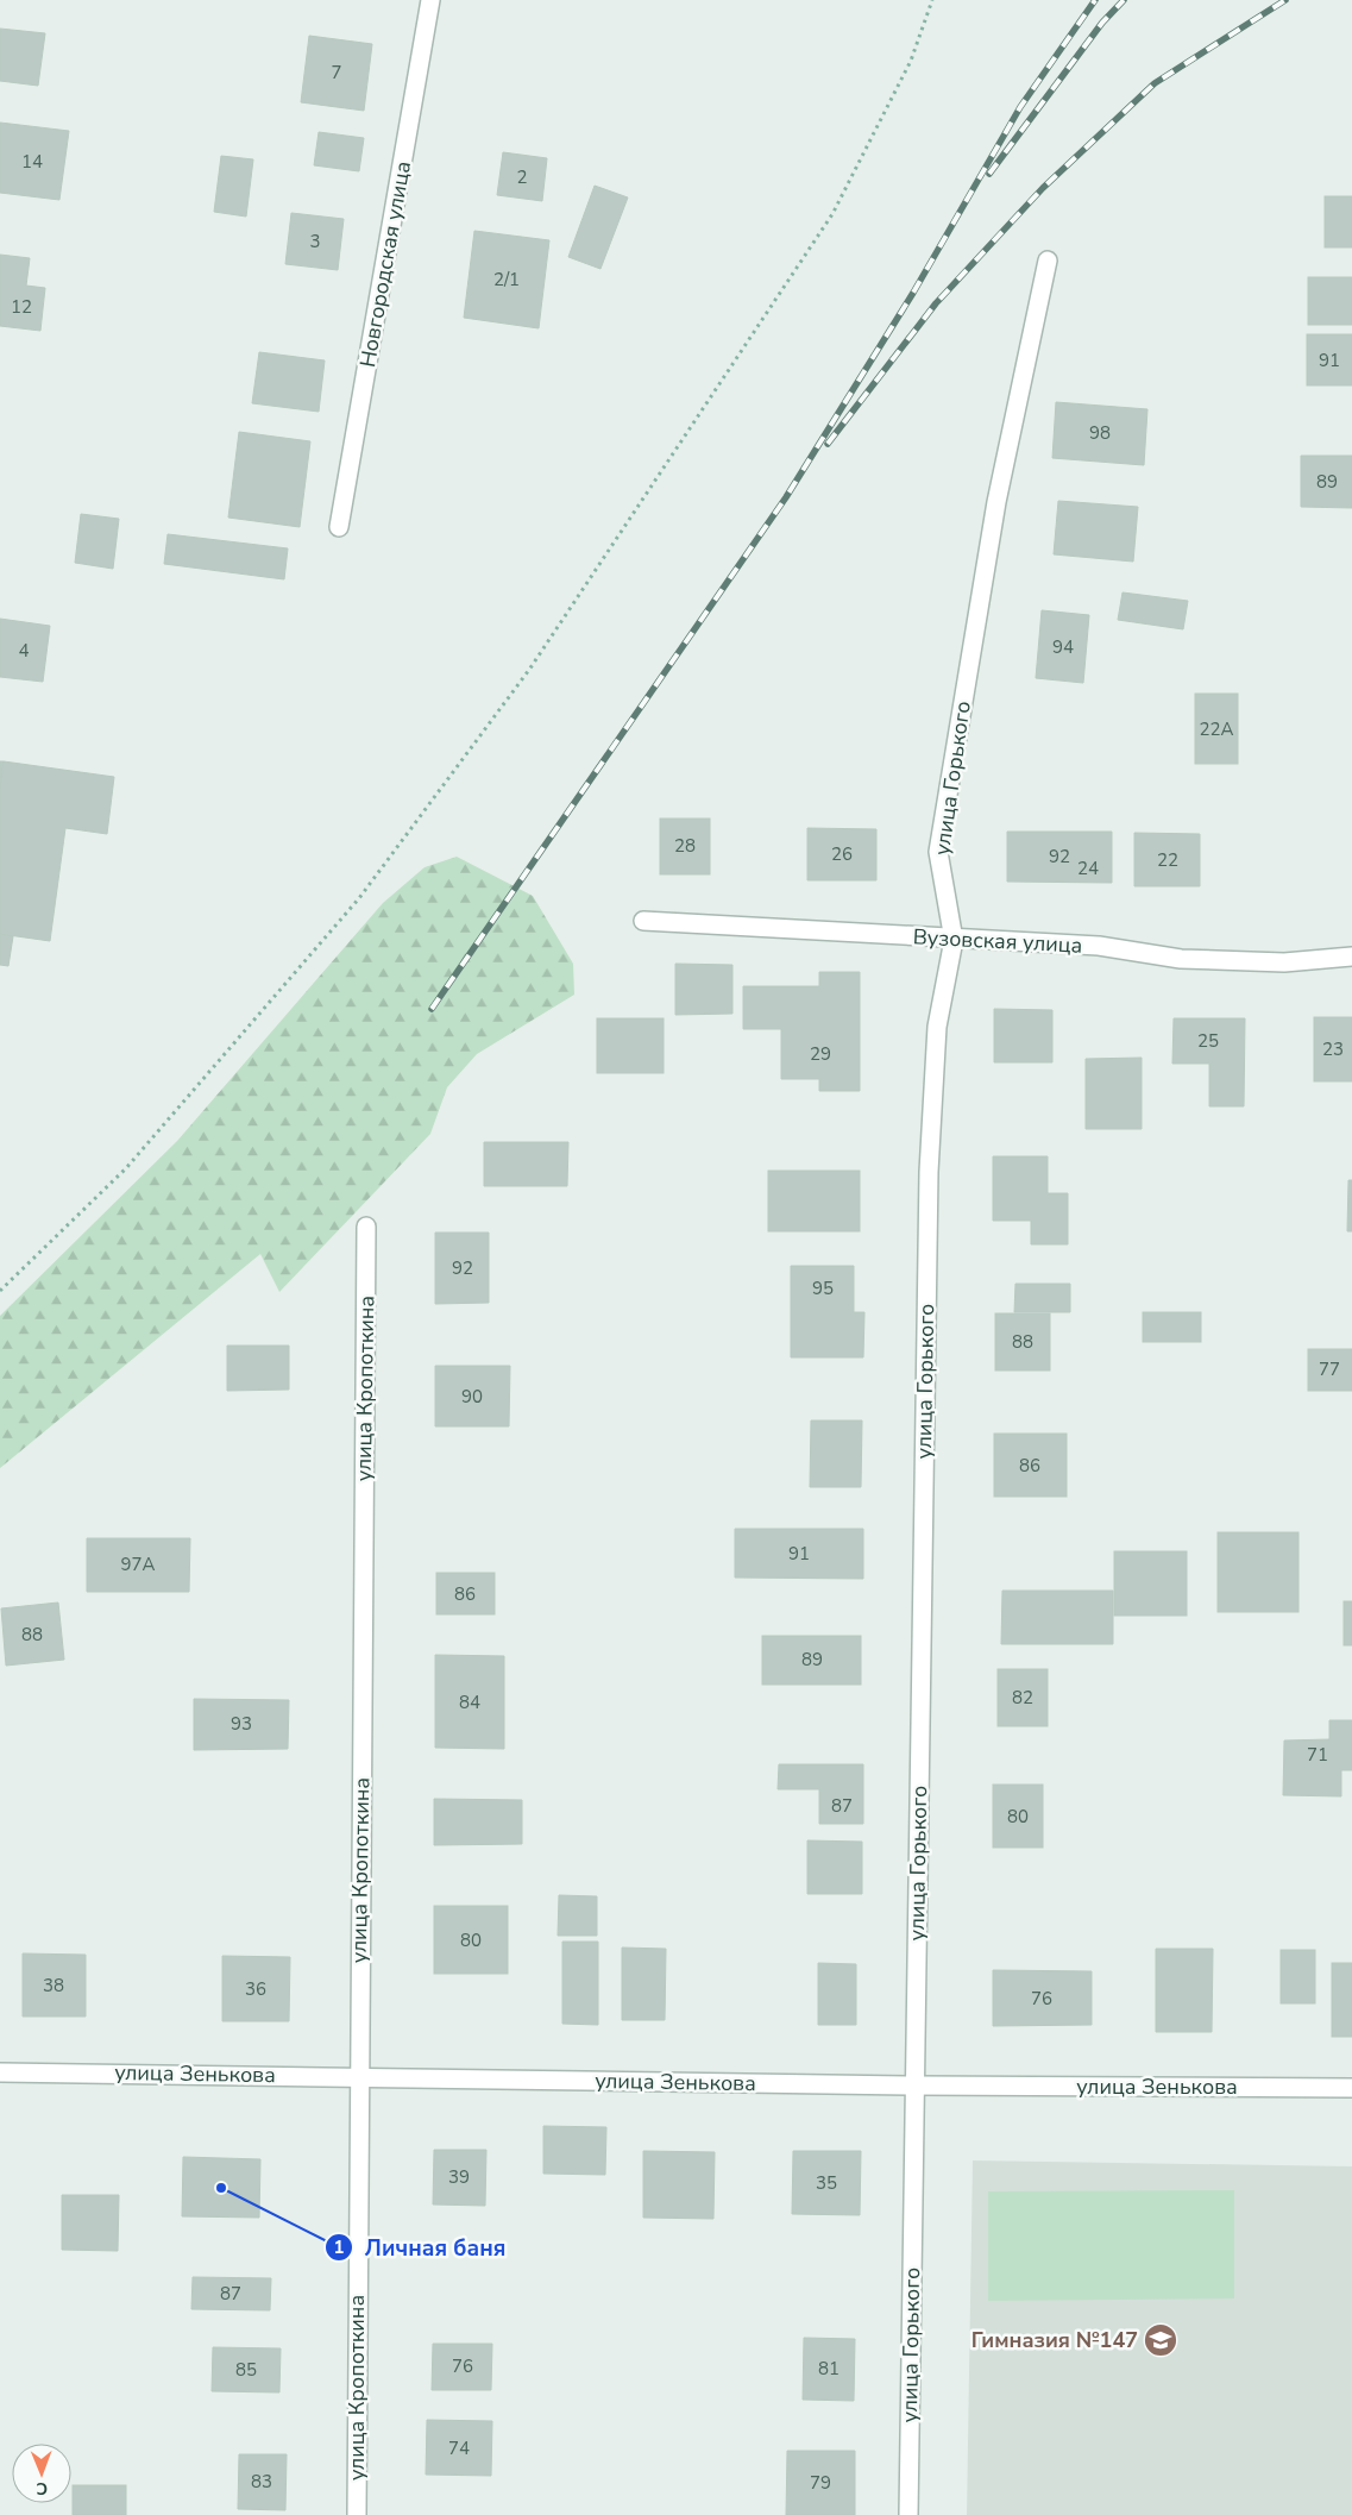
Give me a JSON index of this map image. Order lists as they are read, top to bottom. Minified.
{"streets":{"street":["Новгородская улица","улица Горького","Вузовская улица","улица Кропоткина","улица Зенькова"]},"crossings":[["улица Горького","Вузовская улица"],["улица Горького","улица Зенькова"],["улица Кропоткина","улица Зенькова"]],"places":{"other":["Личная баня"],"school or university":["Гимназия №147"]},"house_numbers":["7","14","2","3","2/1","12","91","98","89","94","4","22А","28","26","92","22","24","25","23","29","92","95","88","77","90","86","91","97А","86","88","89","82","84","93","71","87","80","80","38","36","76","39","35","87","76","81","85","74","83","79"],"north":"bottom"}
